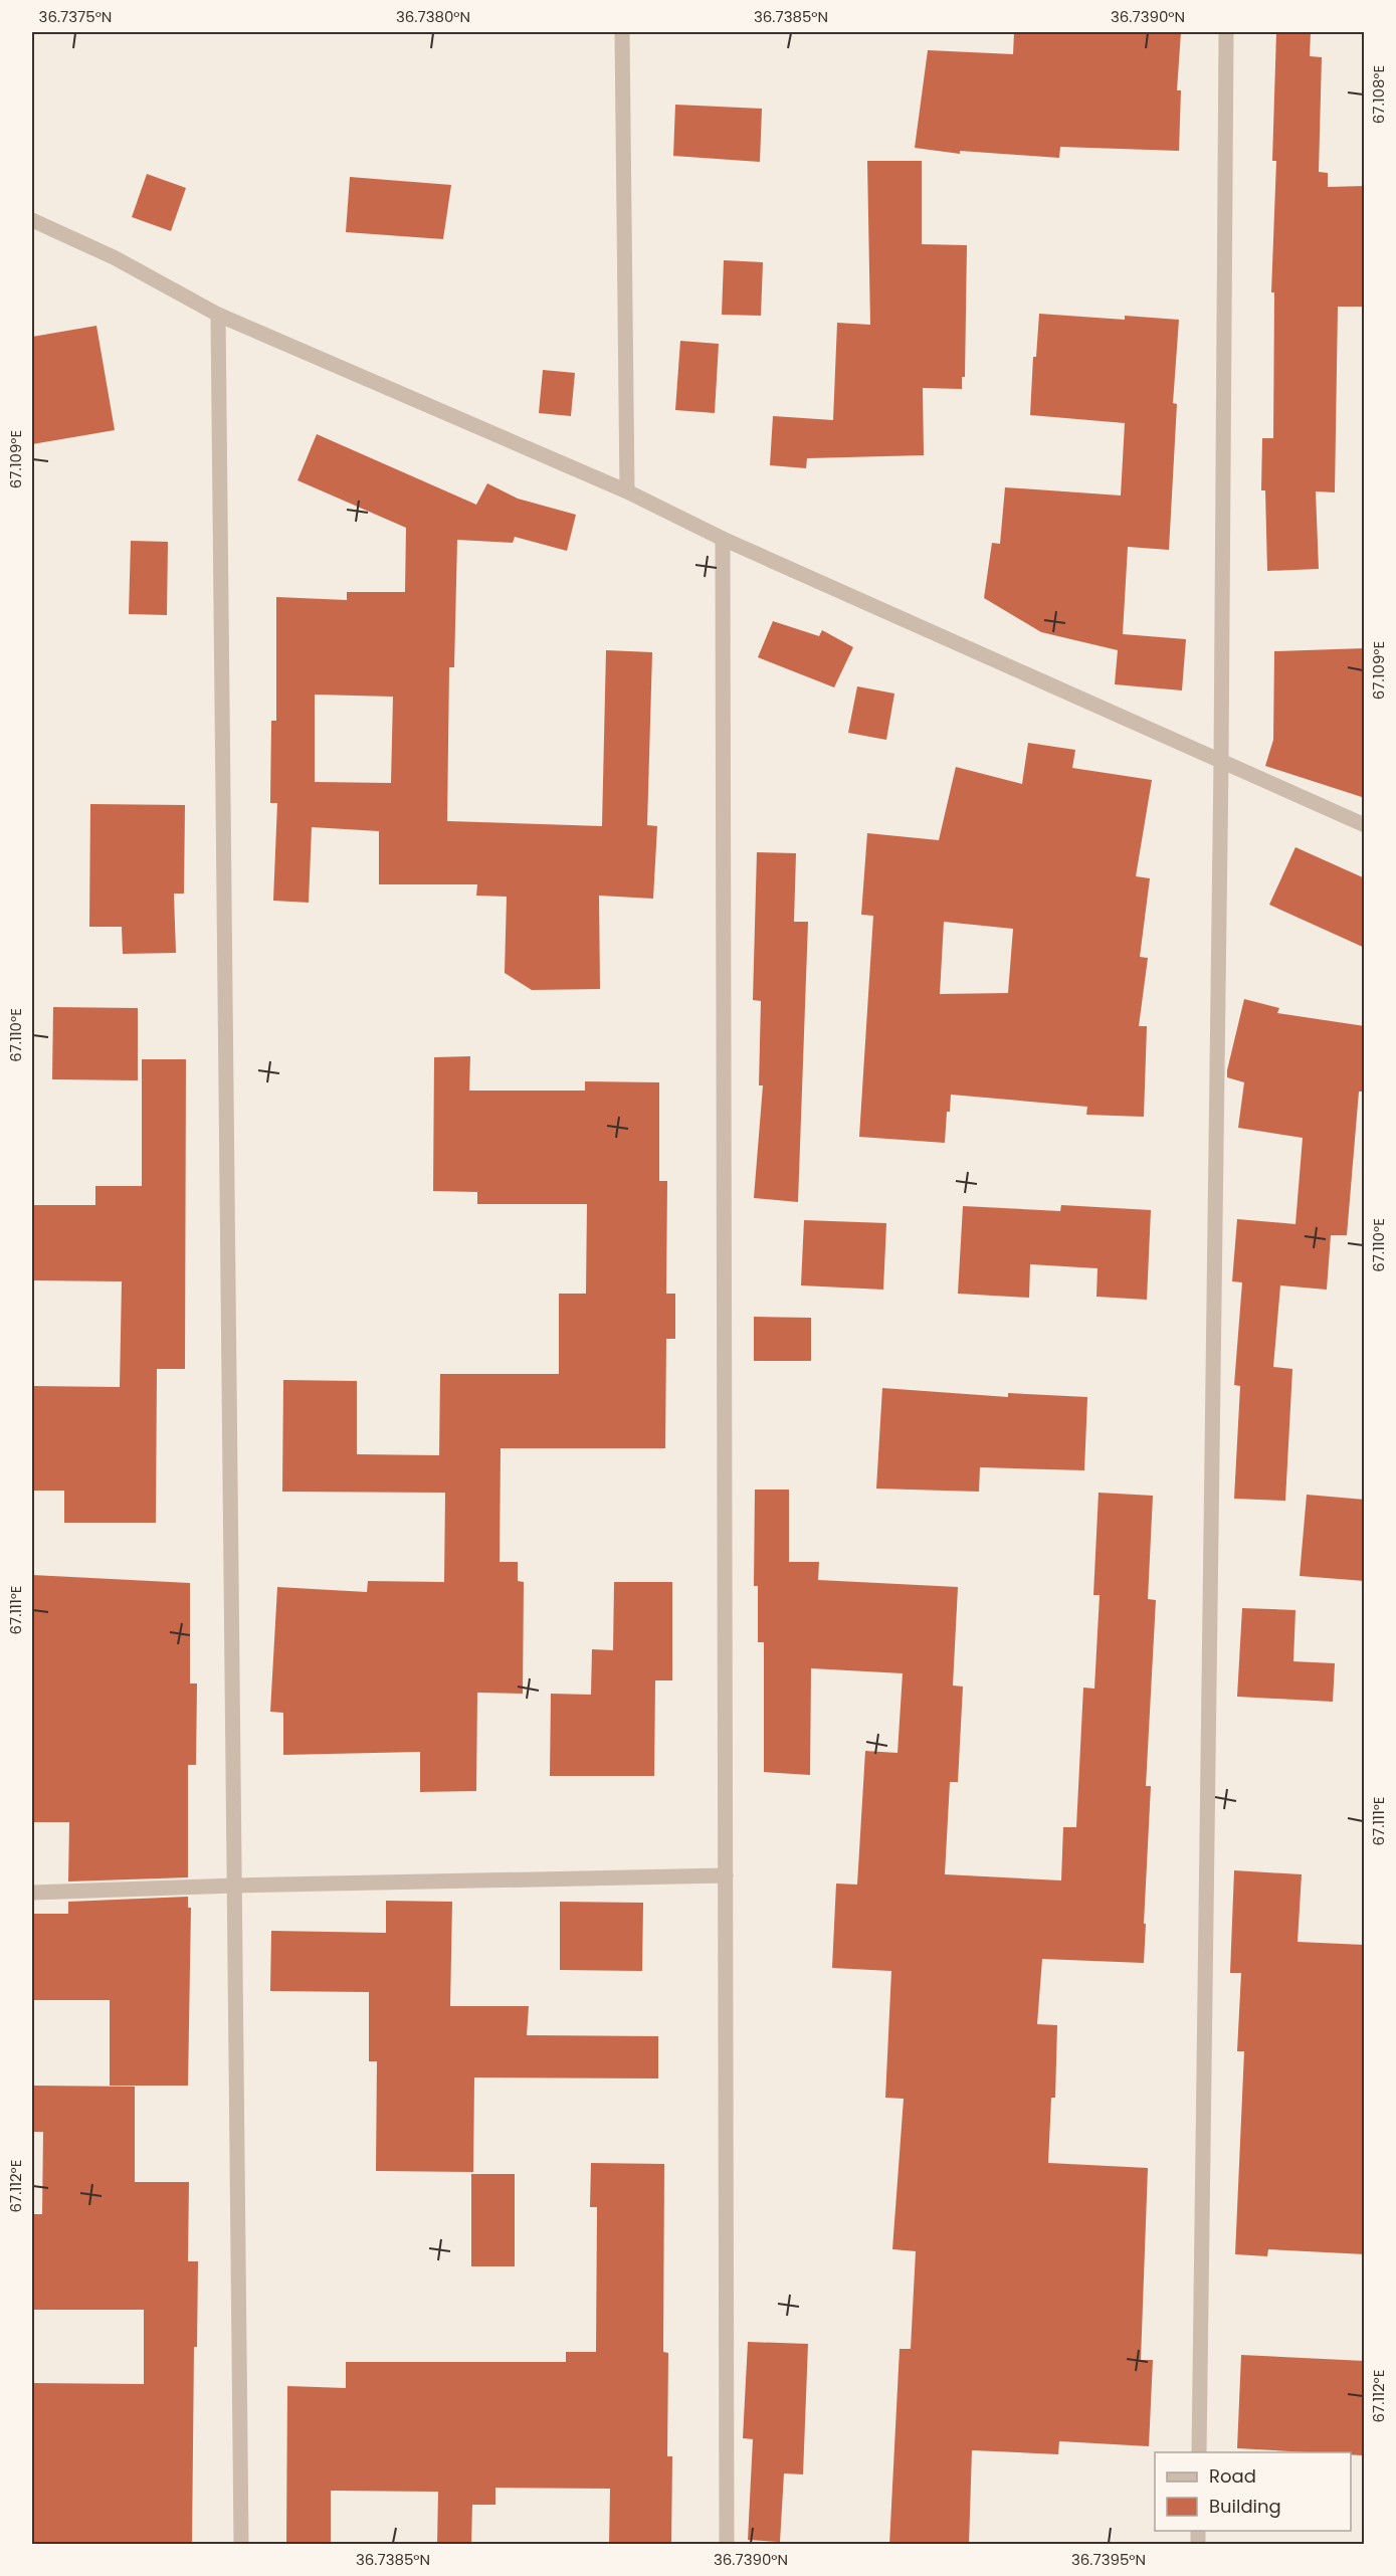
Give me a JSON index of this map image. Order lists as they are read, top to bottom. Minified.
{"legend":["Road","Building"],"coordinates":["36.7375°N","36.7380°N","36.7385°N","36.7390°N","67.108°E","67.109°E","67.110°E","67.111°E","67.112°E","36.7395°N"]}
